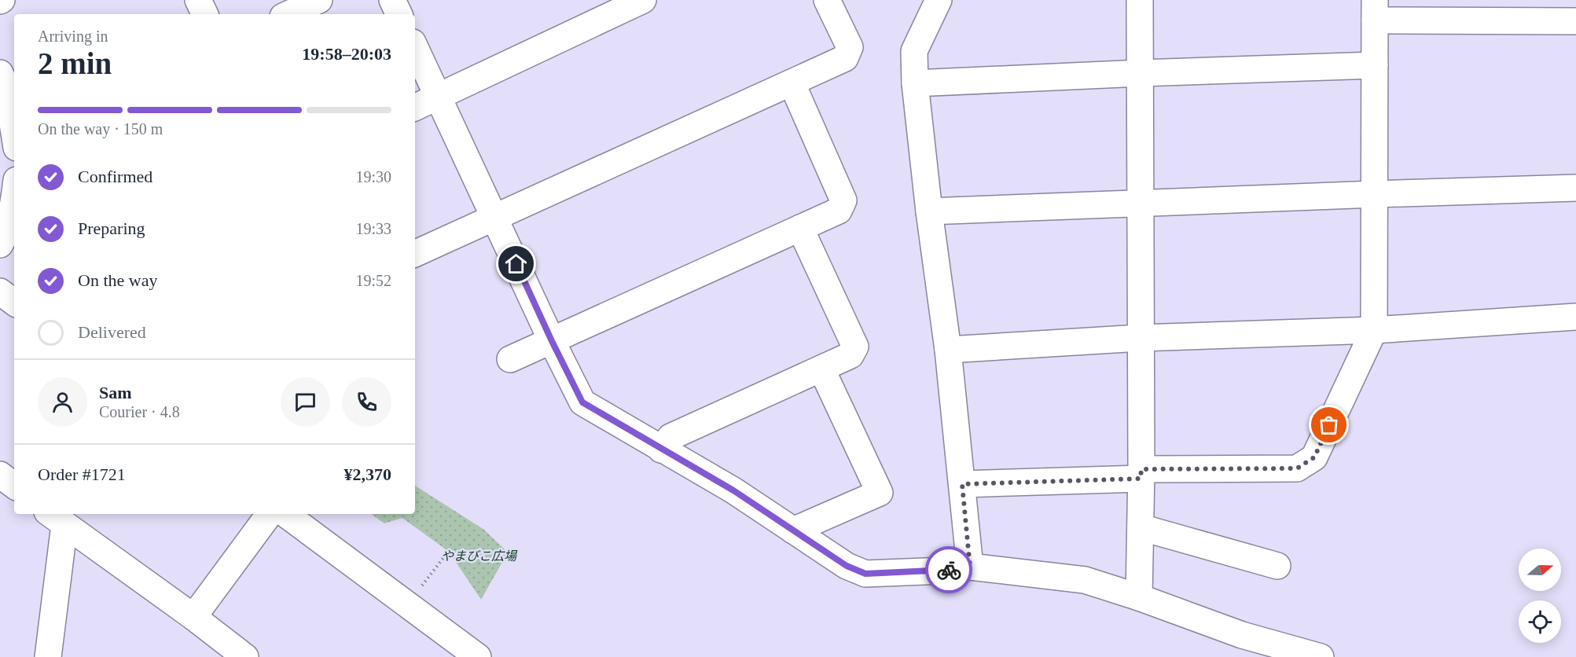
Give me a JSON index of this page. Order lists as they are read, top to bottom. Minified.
{"parks":["やまびこ広場"],"north":"right","page":{"heading":["2 min","Arriving in","19:58–20:03"],"panel":["Sam","Courier · 4.8","Order #1721","¥2,370"],"bar":"On the way · 150 m","list":[["Confirmed","19:30"],["Preparing","19:33"],["On the way","19:52"],"Delivered"]}}
